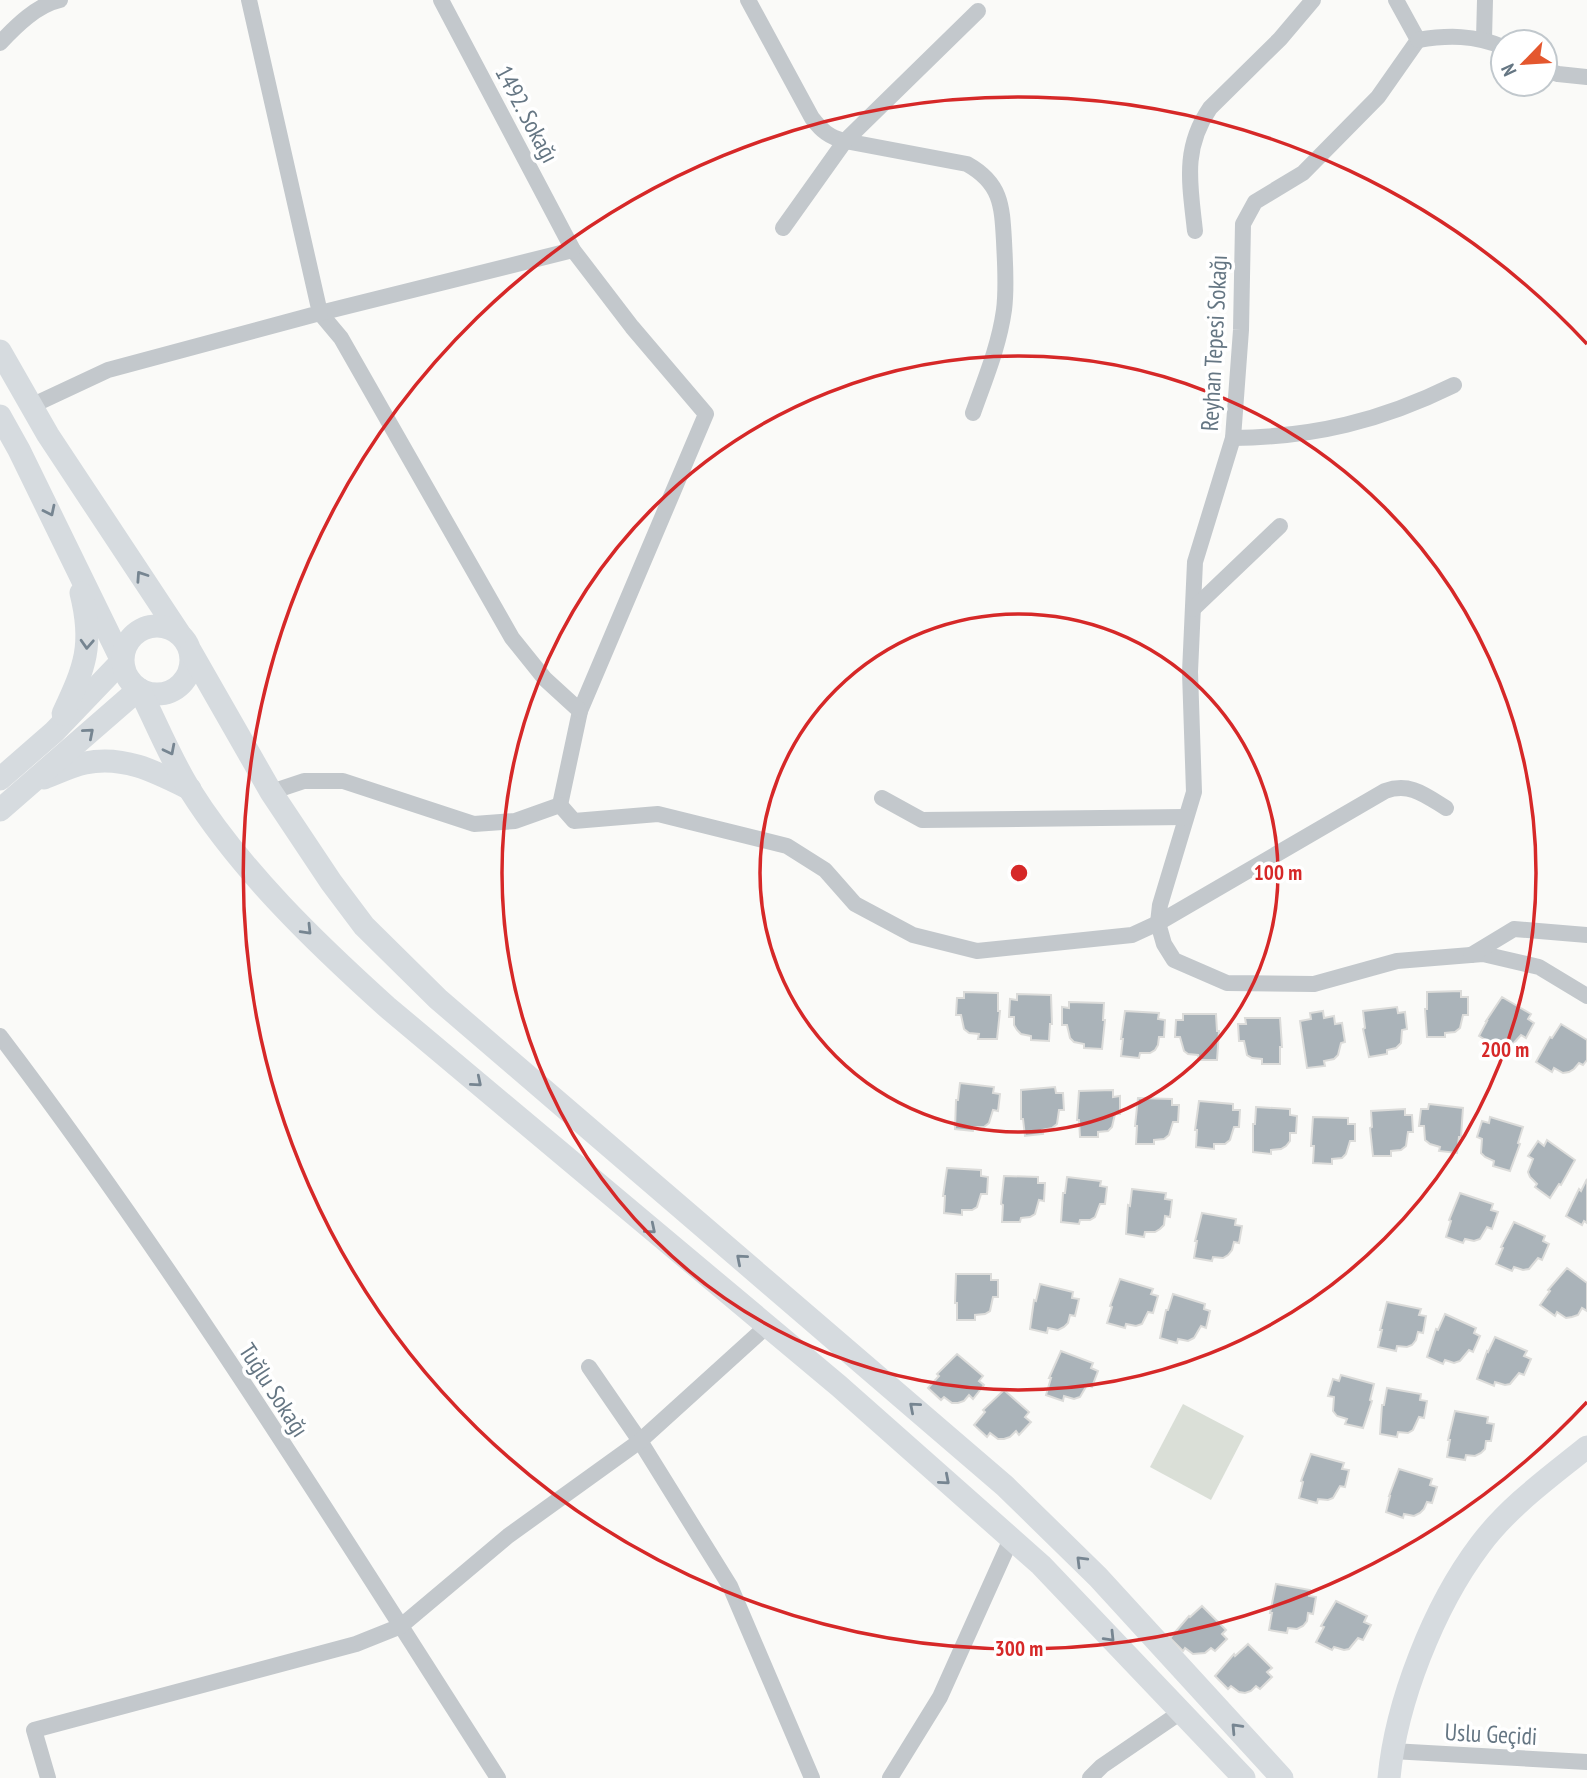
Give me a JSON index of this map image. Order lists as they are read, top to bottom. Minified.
{"streets":{"street":["1492. Sokağı","Reyhan Tepesi Sokağı","Tuğlu Sokağı","Uslu Geçidi"]},"north":"bottom left","rings":["100 m","200 m","300 m"]}
